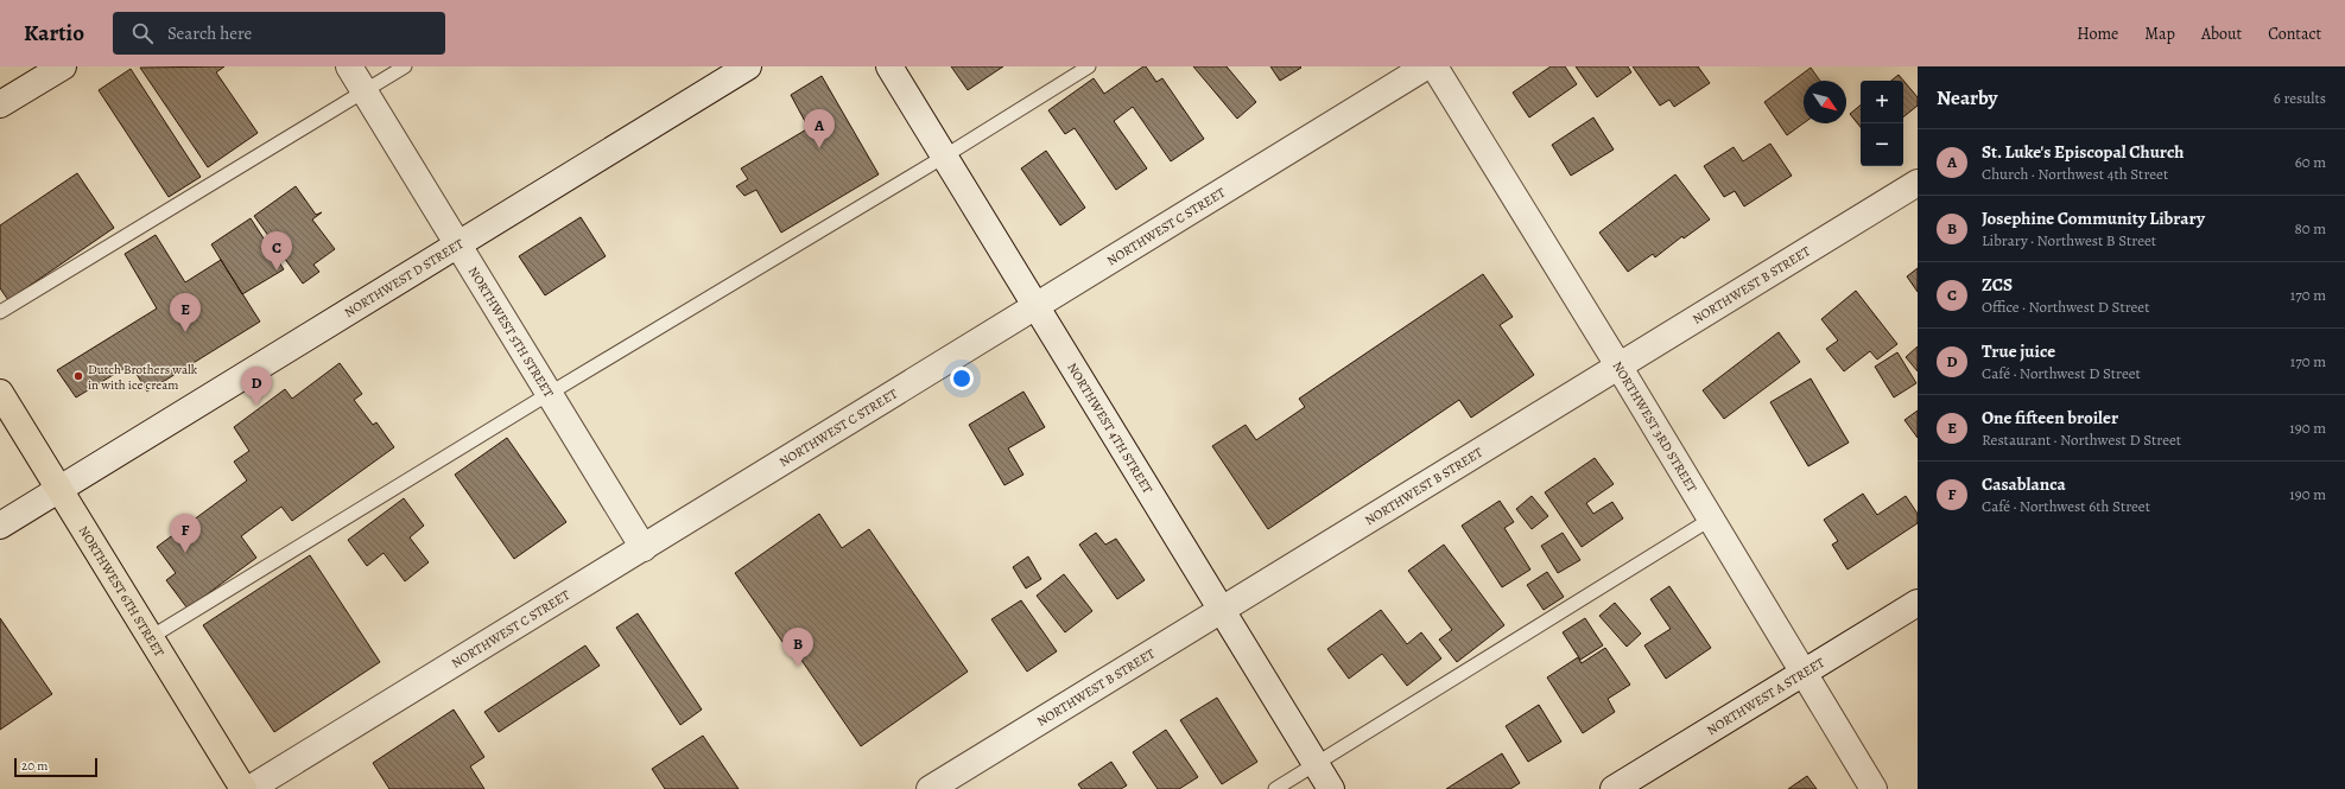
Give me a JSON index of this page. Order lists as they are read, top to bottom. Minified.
{"streets":{"highway":["NORTHWEST 6TH STREET"],"street":["NORTHWEST C STREET","NORTHWEST D STREET","NORTHWEST B STREET","NORTHWEST 5TH STREET","NORTHWEST 4TH STREET","NORTHWEST 3RD STREET","NORTHWEST A STREET"]},"crossings":[["NORTHWEST C STREET","NORTHWEST 5TH STREET"],["NORTHWEST C STREET","NORTHWEST 4TH STREET"],["NORTHWEST D STREET","NORTHWEST 5TH STREET"],["NORTHWEST D STREET","NORTHWEST 6TH STREET"],["NORTHWEST B STREET","NORTHWEST 4TH STREET"],["NORTHWEST B STREET","NORTHWEST 3RD STREET"],["NORTHWEST 3RD STREET","NORTHWEST A STREET"]],"places":["Dutch Brothers walk in with ice cream"],"scale_bar":"20 m","north":"bottom right","page":{"header":"Kartio","search":"Search here","nav":["Home","Map","About","Contact"],"heading":["Nearby","6 results"],"map_buttons":["+","−"],"pins":["A","C","E","D","F","B"],"list":[{"mark":"A","name":"St. Luke's Episcopal Church","note":"Church · Northwest 4th Street","value":"60 m"},{"mark":"B","name":"Josephine Community Library","note":"Library · Northwest B Street","value":"80 m"},{"mark":"C","name":"ZCS","note":"Office · Northwest D Street","value":"170 m"},{"mark":"D","name":"True juice","note":"Café · Northwest D Street","value":"170 m"},{"mark":"E","name":"One fifteen broiler","note":"Restaurant · Northwest D Street","value":"190 m"},{"mark":"F","name":"Casablanca","note":"Café · Northwest 6th Street","value":"190 m"}],"scale":"20 m"}}
